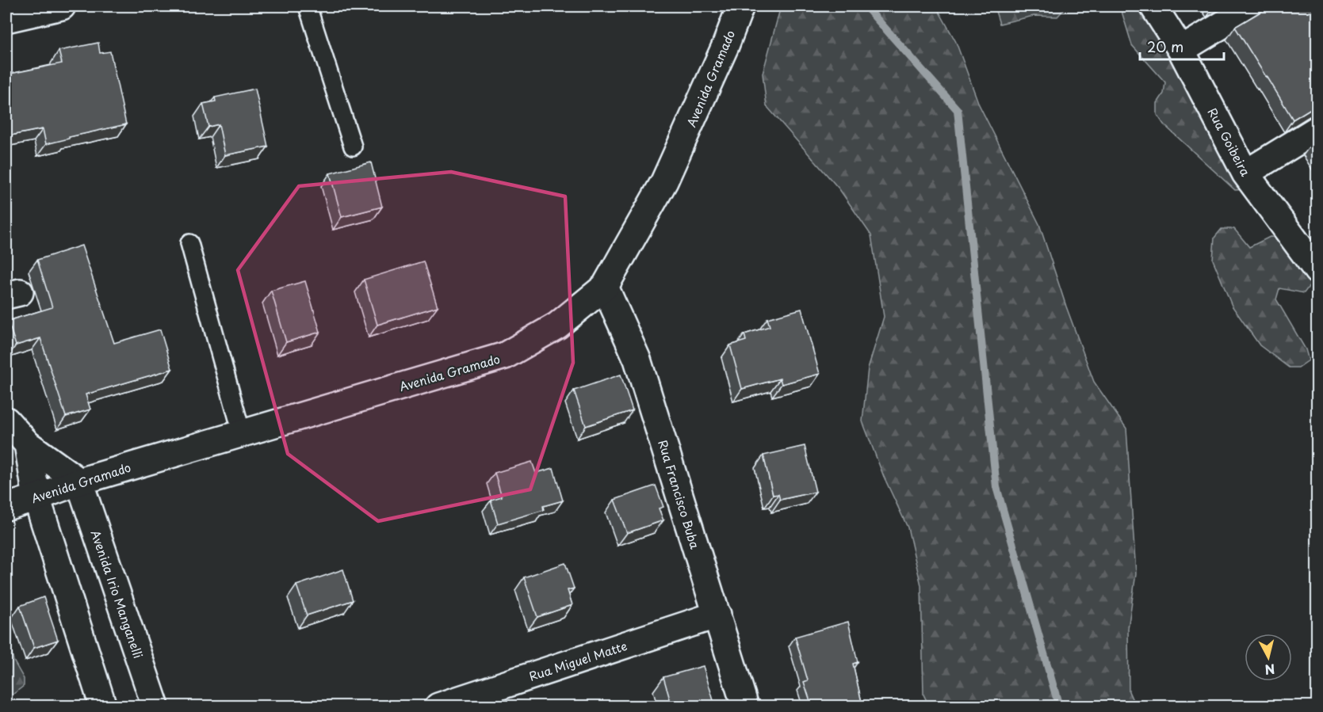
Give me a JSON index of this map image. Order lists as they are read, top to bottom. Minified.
{"streets":{"street":["Avenida Gramado","Rua Goibeira","Rua Francisco Buba","Avenida Irio Manganelli","Rua Miguel Matte"]},"crossings":[["Avenida Gramado","Rua Francisco Buba"],["Avenida Gramado","Avenida Irio Manganelli"],["Rua Francisco Buba","Rua Miguel Matte"]],"scale_bar":"20 m","north":"bottom"}
